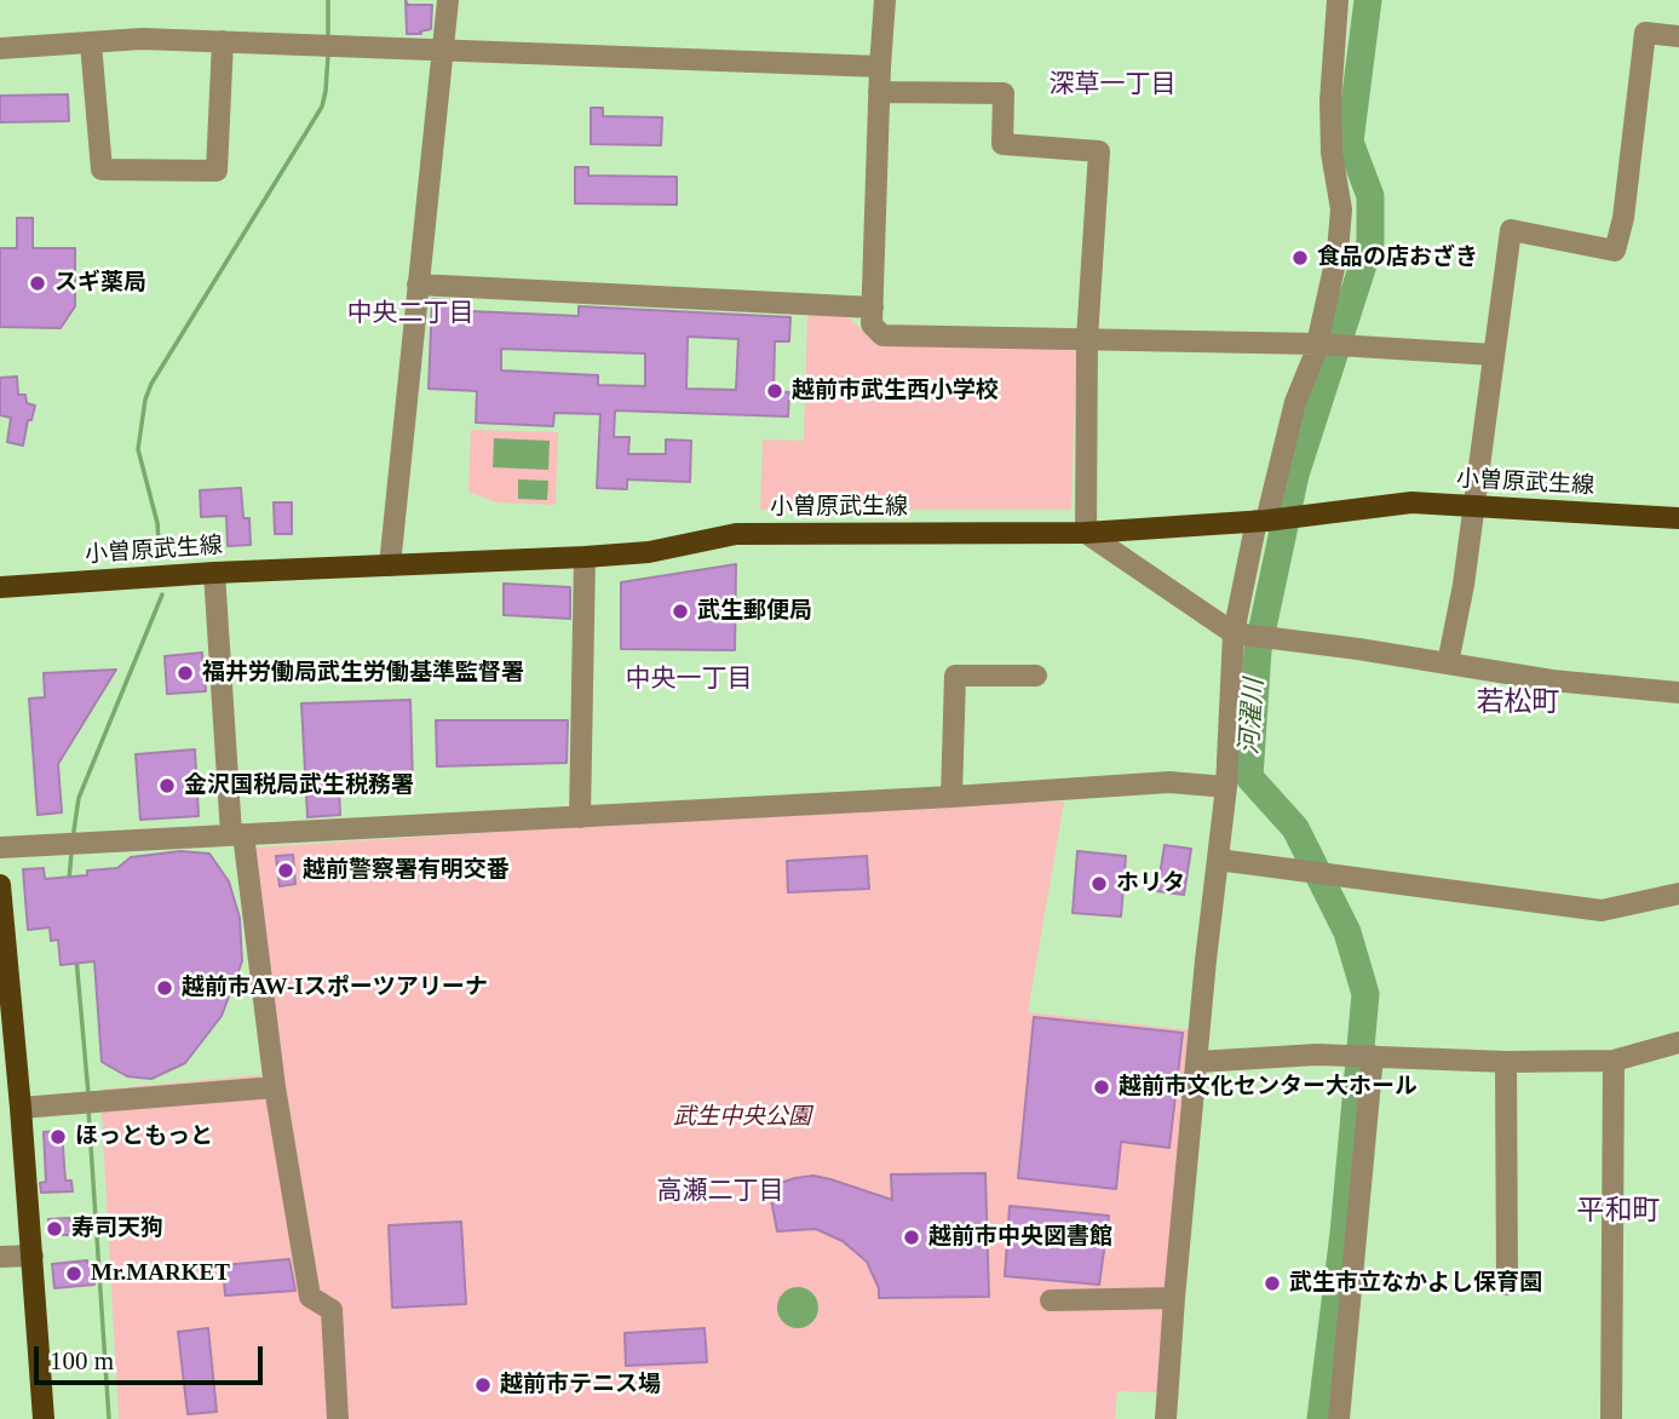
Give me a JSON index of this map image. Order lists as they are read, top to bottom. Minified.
{"streets":{"main road":["小曽原武生線"]},"districts":["深草一丁目","中央二丁目","中央一丁目","若松町","高瀬二丁目","平和町"],"water":["河濯川"],"parks":["武生中央公園"],"places":["食品の店おざき","スギ薬局","越前市武生西小学校","武生郵便局","福井労働局武生労働基準監督署","金沢国税局武生税務署","越前警察署有明交番","ホリタ","越前市AW-Iスポーツアリーナ","越前市文化センター大ホール","ほっともっと","寿司天狗","越前市中央図書館","Mr.MARKET","武生市立なかよし保育園","越前市テニス場"],"scale_bar":"100 m"}
